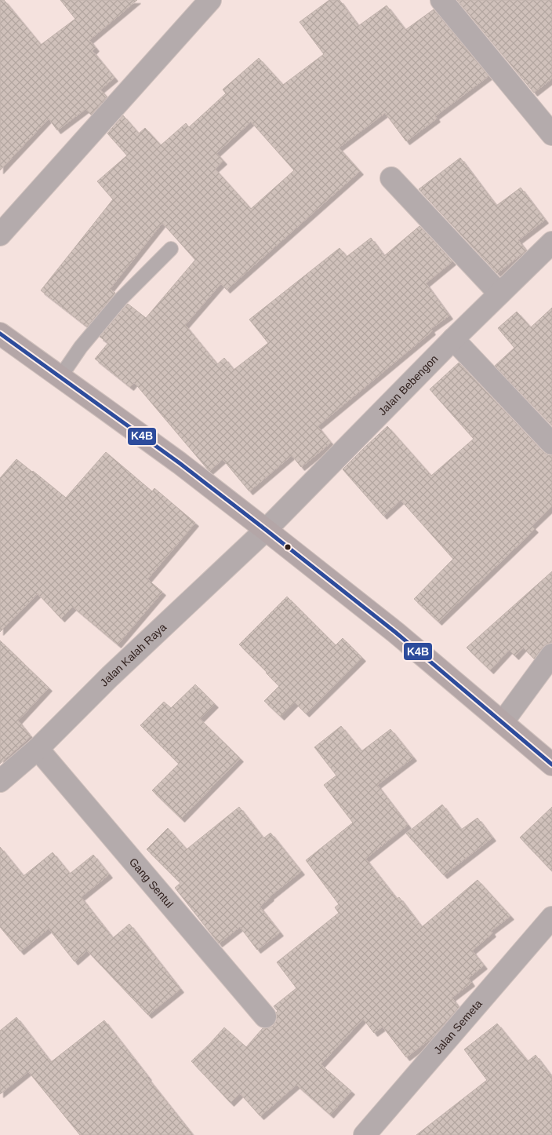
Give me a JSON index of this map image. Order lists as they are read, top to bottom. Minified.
{"streets":{"street":["Jalan Bebengon","Jalan Kalah Raya","Gang Sentul","Jalan Semeta"]},"crossings":[["Jalan Bebengon","Jalan Kalah Raya"],["Jalan Kalah Raya","Gang Sentul"]],"lines":["transit line K4B"]}
